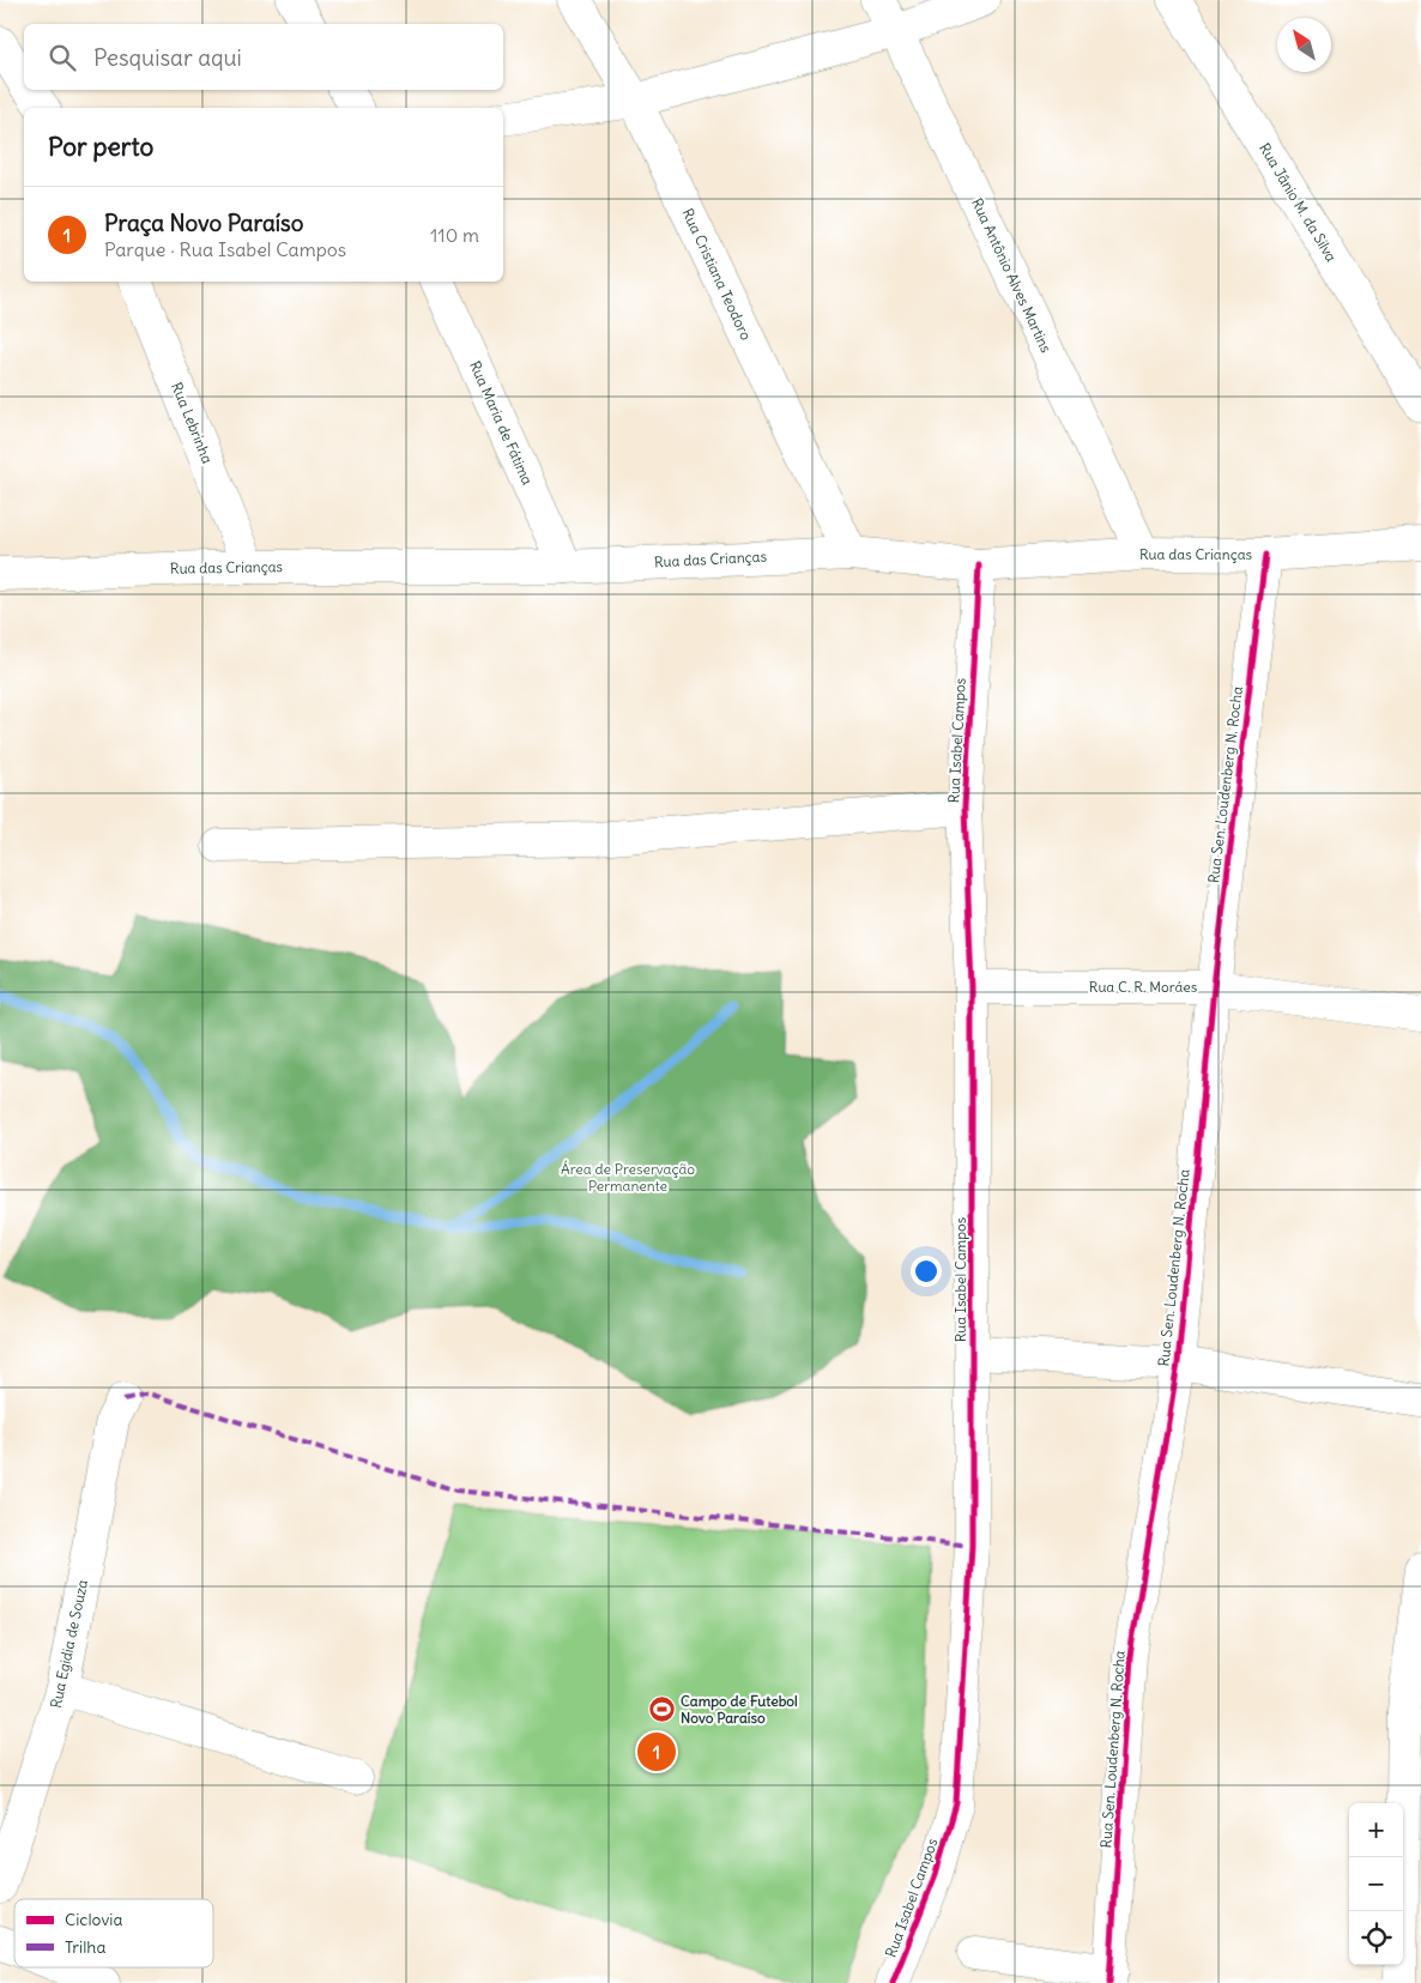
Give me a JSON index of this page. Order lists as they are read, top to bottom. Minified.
{"streets":{"street":["Rua Jânio M. da Silva","Rua Cristiana Teodoro","Rua Antônio Alves Martins","Rua Lebrinha","Rua Maria de Fátima","Rua das Crianças","Rua Isabel Campos","Rua Sen. Loudenberg N. Rocha","Rua C. R. Moráes","Rua Egidia de Souza"]},"crossings":[["Rua Cristiana Teodoro","Rua das Crianças"],["Rua Antônio Alves Martins","Rua das Crianças"],["Rua Lebrinha","Rua das Crianças"],["Rua Maria de Fátima","Rua das Crianças"],["Rua das Crianças","Rua Isabel Campos"],["Rua das Crianças","Rua Sen. Loudenberg N. Rocha"],["Rua Isabel Campos","Rua C. R. Moráes"],["Rua Sen. Loudenberg N. Rocha","Rua C. R. Moráes"]],"parks":["Área de Preservação Permanente"],"places":{"sports":["Campo de Futebol Novo Paraíso"]},"legend":["Ciclovia","Trilha"],"north":"top left","page":{"search":"Pesquisar aqui","heading":"Por perto","list":[{"mark":"1","name":"Praça Novo Paraíso","note":"Parque · Rua Isabel Campos","value":"110 m"}],"pins":"1","map_buttons":["+","−"]}}
